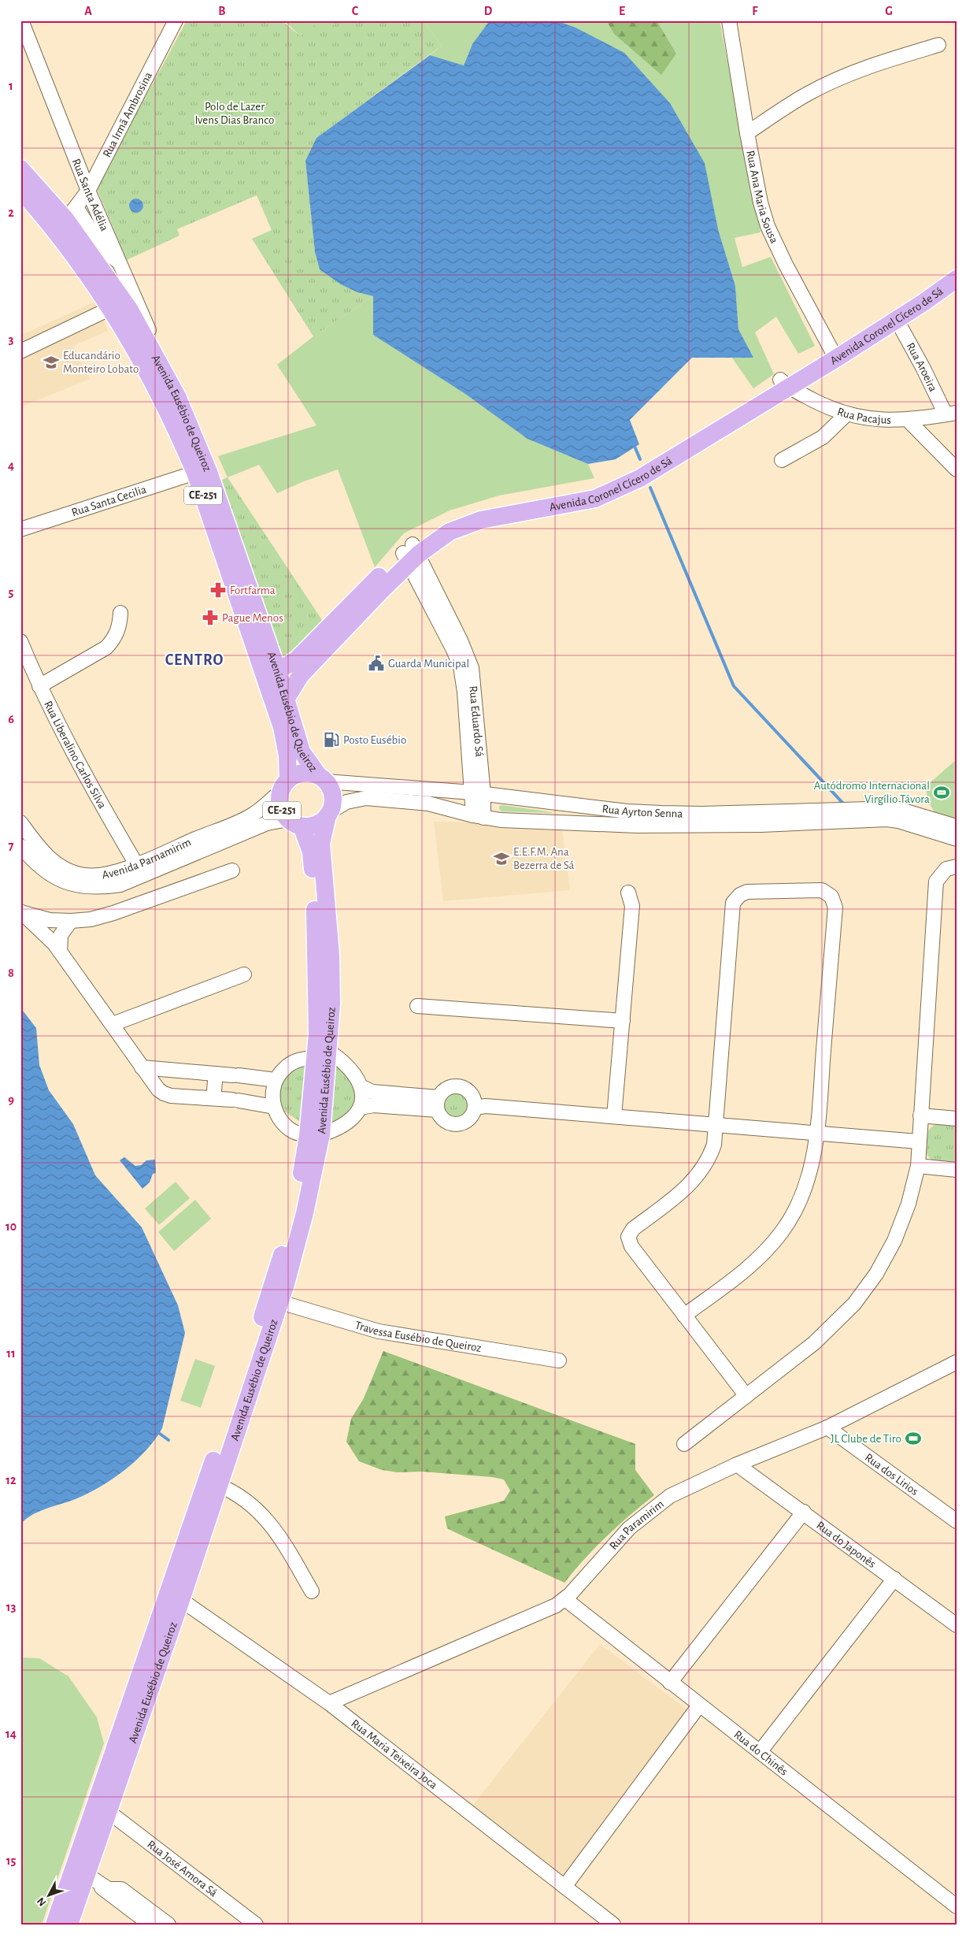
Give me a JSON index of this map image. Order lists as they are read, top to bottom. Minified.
{"streets":{"main road":["Avenida Coronel Cícero de Sá","Avenida Eusébio de Queiroz","CE-251"],"street":["Rua Irmã Ambrosina","Rua Santa Adélia","Rua Ana Maria Sousa","Rua Aroeira","Rua Pacajus","Rua Santa Cecilia","Rua Eduardo Sá","Rua Liberalino Carlos Silva","Rua Ayrton Senna","Avenida Parnamirim","Travessa Eusébio de Queiroz","Rua dos Lirios","Rua Paramirim","Rua do Japonês","Rua do Chinês","Rua Maria Teixeira Joca","Rua José Amora Sá"]},"crossings":[["Rua Irmã Ambrosina","Rua Santa Adélia"],["Rua Irmã Ambrosina","Avenida Eusébio de Queiroz"],["Rua Santa Adélia","Avenida Eusébio de Queiroz"],["Rua Ana Maria Sousa","Avenida Coronel Cícero de Sá"],["Avenida Coronel Cícero de Sá","Rua Aroeira"],["Avenida Coronel Cícero de Sá","Avenida Eusébio de Queiroz"],["Avenida Coronel Cícero de Sá","Rua Pacajus"],["Avenida Coronel Cícero de Sá","Rua Eduardo Sá"],["Rua Aroeira","Rua Pacajus"],["Avenida Eusébio de Queiroz","CE-251"],["Avenida Eusébio de Queiroz","Rua Santa Cecilia"],["Avenida Eusébio de Queiroz","Rua Ayrton Senna"],["Avenida Eusébio de Queiroz","Avenida Parnamirim"],["Avenida Eusébio de Queiroz","Travessa Eusébio de Queiroz"],["Avenida Eusébio de Queiroz","Rua Maria Teixeira Joca"],["Avenida Eusébio de Queiroz","Rua José Amora Sá"],["CE-251","Rua Ayrton Senna"],["CE-251","Avenida Parnamirim"],["Rua Eduardo Sá","Rua Ayrton Senna"],["Rua Liberalino Carlos Silva","Avenida Parnamirim"],["Rua Ayrton Senna","Avenida Parnamirim"],["Rua dos Lirios","Rua Paramirim"],["Rua Paramirim","Rua do Japonês"],["Rua Paramirim","Rua do Chinês"],["Rua Paramirim","Rua Maria Teixeira Joca"]],"districts":["CENTRO"],"parks":["Polo de Lazer Ivens Dias Branco"],"places":{"school or university":["Educandário Monteiro Lobato","E.E.F.M. Ana Bezerra de Sá"],"pharmacy":["Fortfarma","Pague Menos"],"public building":["Guarda Municipal"],"fuel station":["Posto Eusébio"],"sports":["Autódromo Internacional Virgílio Távora","JL Clube de Tiro"]},"north":"bottom left","grid":{"columns":["A","B","C","D","E","F","G"],"rows":["1","2","3","4","5","6","7","8","9","10","11","12","13","14","15"]}}
